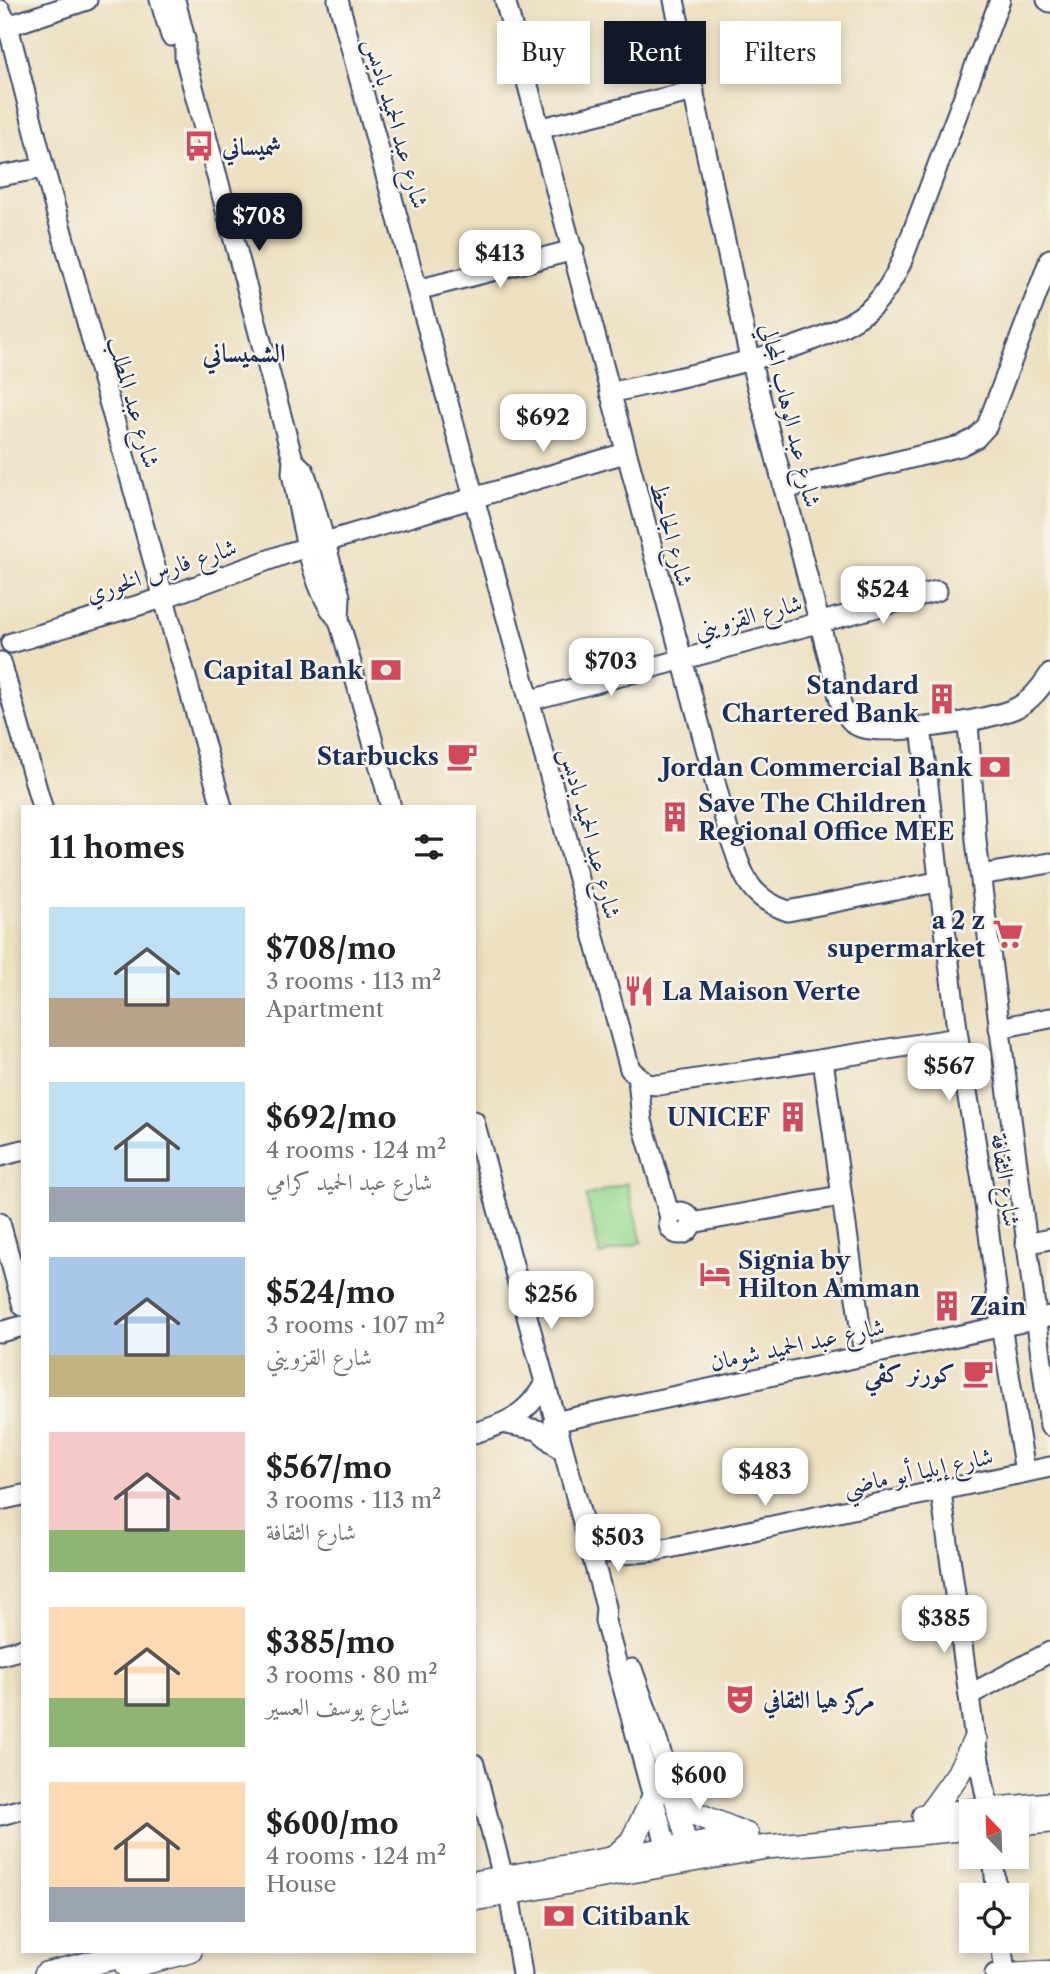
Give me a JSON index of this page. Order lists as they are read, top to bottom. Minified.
{"streets":{"street":["شارع عبد الحميد باديس","شارع عبد المطلب","شارع عبد الوهاب المجالي","شارع الجاحظ","شارع فارس الخوري","شارع القزويني","شارع الثقافة","شارع عبد الحميد شومان","شارع إيليا أبو ماضي"]},"crossings":[["شارع عبد الحميد باديس","شارع فارس الخوري"],["شارع عبد الحميد باديس","شارع القزويني"],["شارع عبد المطلب","شارع فارس الخوري"],["شارع عبد الوهاب المجالي","شارع القزويني"],["شارع عبد الوهاب المجالي","شارع الثقافة"],["شارع الجاحظ","شارع فارس الخوري"],["شارع الجاحظ","شارع القزويني"],["شارع الجاحظ","شارع الثقافة"],["شارع الثقافة","شارع عبد الحميد شومان"],["شارع الثقافة","شارع إيليا أبو ماضي"]],"districts":["الشميساني"],"places":{"bus stop":["شميساني"],"bank":["Capital Bank","Jordan Commercial Bank","Citibank"],"building":["Standard Chartered Bank","Save The Children Regional Office MEE","UNICEF","Zain"],"cafe":["Starbucks","كورنر كڤي"],"supermarket":["a 2 z supermarket"],"restaurant":["La Maison Verte"],"hotel":["Signia by Hilton Amman"],"theatre":["مركز هيا الثقافي"]},"north":"top left","page":{"chip":["Buy","Rent","Filters"],"price":["$708","$413","$692","$524","$703","$567","$256","$483","$503","$385","$600"],"heading":"11 homes","list":[{"name":"$708/mo","note":"3 rooms · 113 m² · Apartment"},{"name":"$692/mo","note":"4 rooms · 124 m² · شارع عبد الحميد كرامي"},{"name":"$524/mo","note":"3 rooms · 107 m² · شارع القزويني"},{"name":"$567/mo","note":"3 rooms · 113 m² · شارع الثقافة"},{"name":"$385/mo","note":"3 rooms · 80 m² · شارع يوسف العسير"},{"name":"$600/mo","note":"4 rooms · 124 m² · House"}]}}
